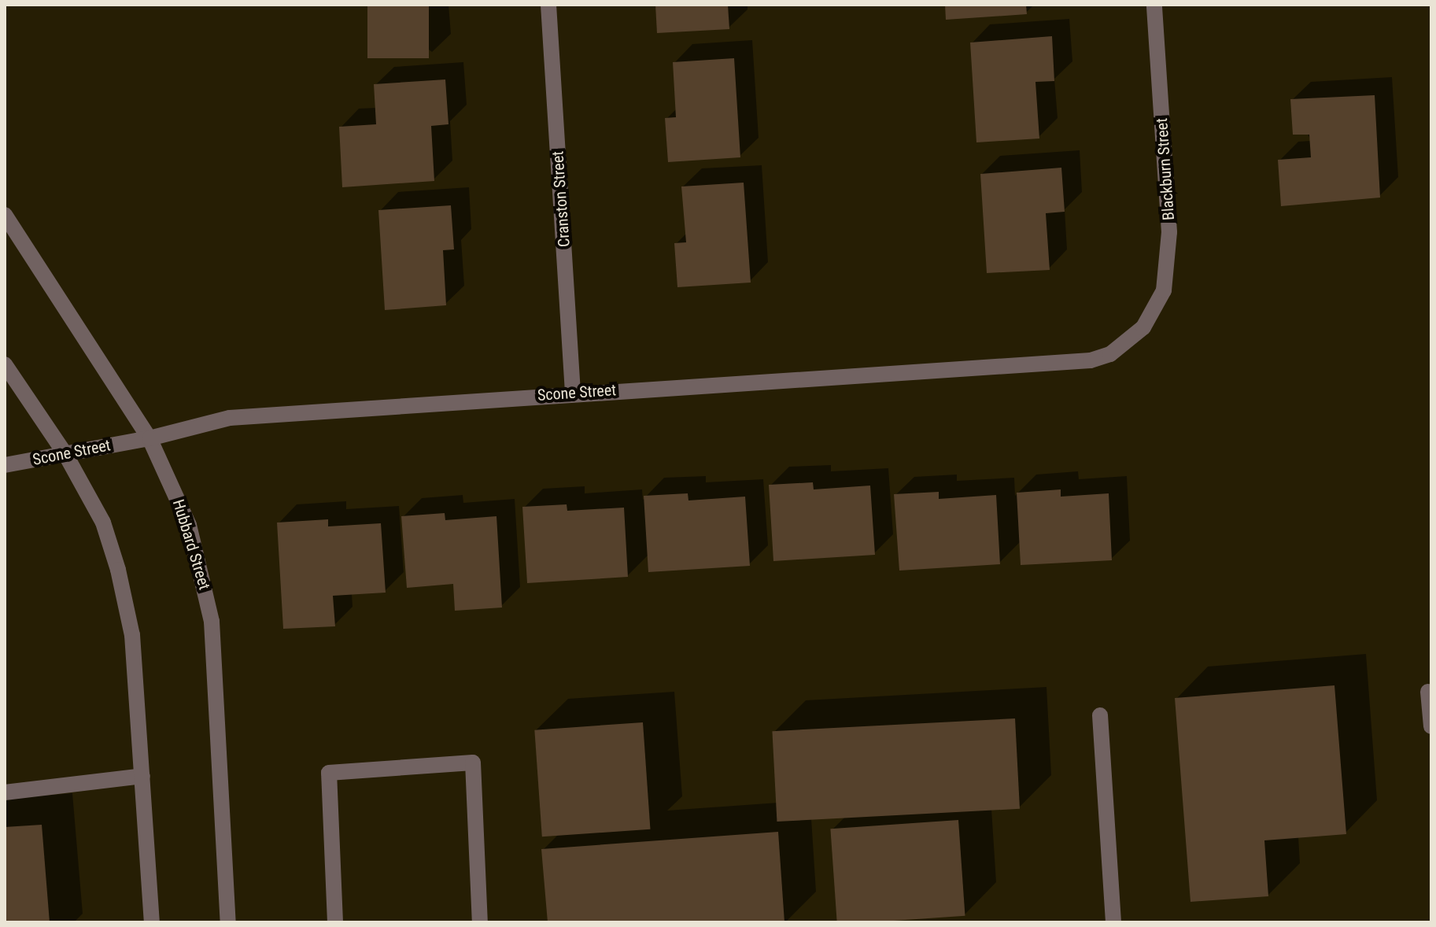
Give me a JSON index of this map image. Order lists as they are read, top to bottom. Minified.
{"streets":{"street":["Blackburn Street","Cranston Street","Scone Street","Hubbard Street"]},"crossings":[["Blackburn Street","Scone Street"],["Cranston Street","Scone Street"],["Scone Street","Hubbard Street"]]}
